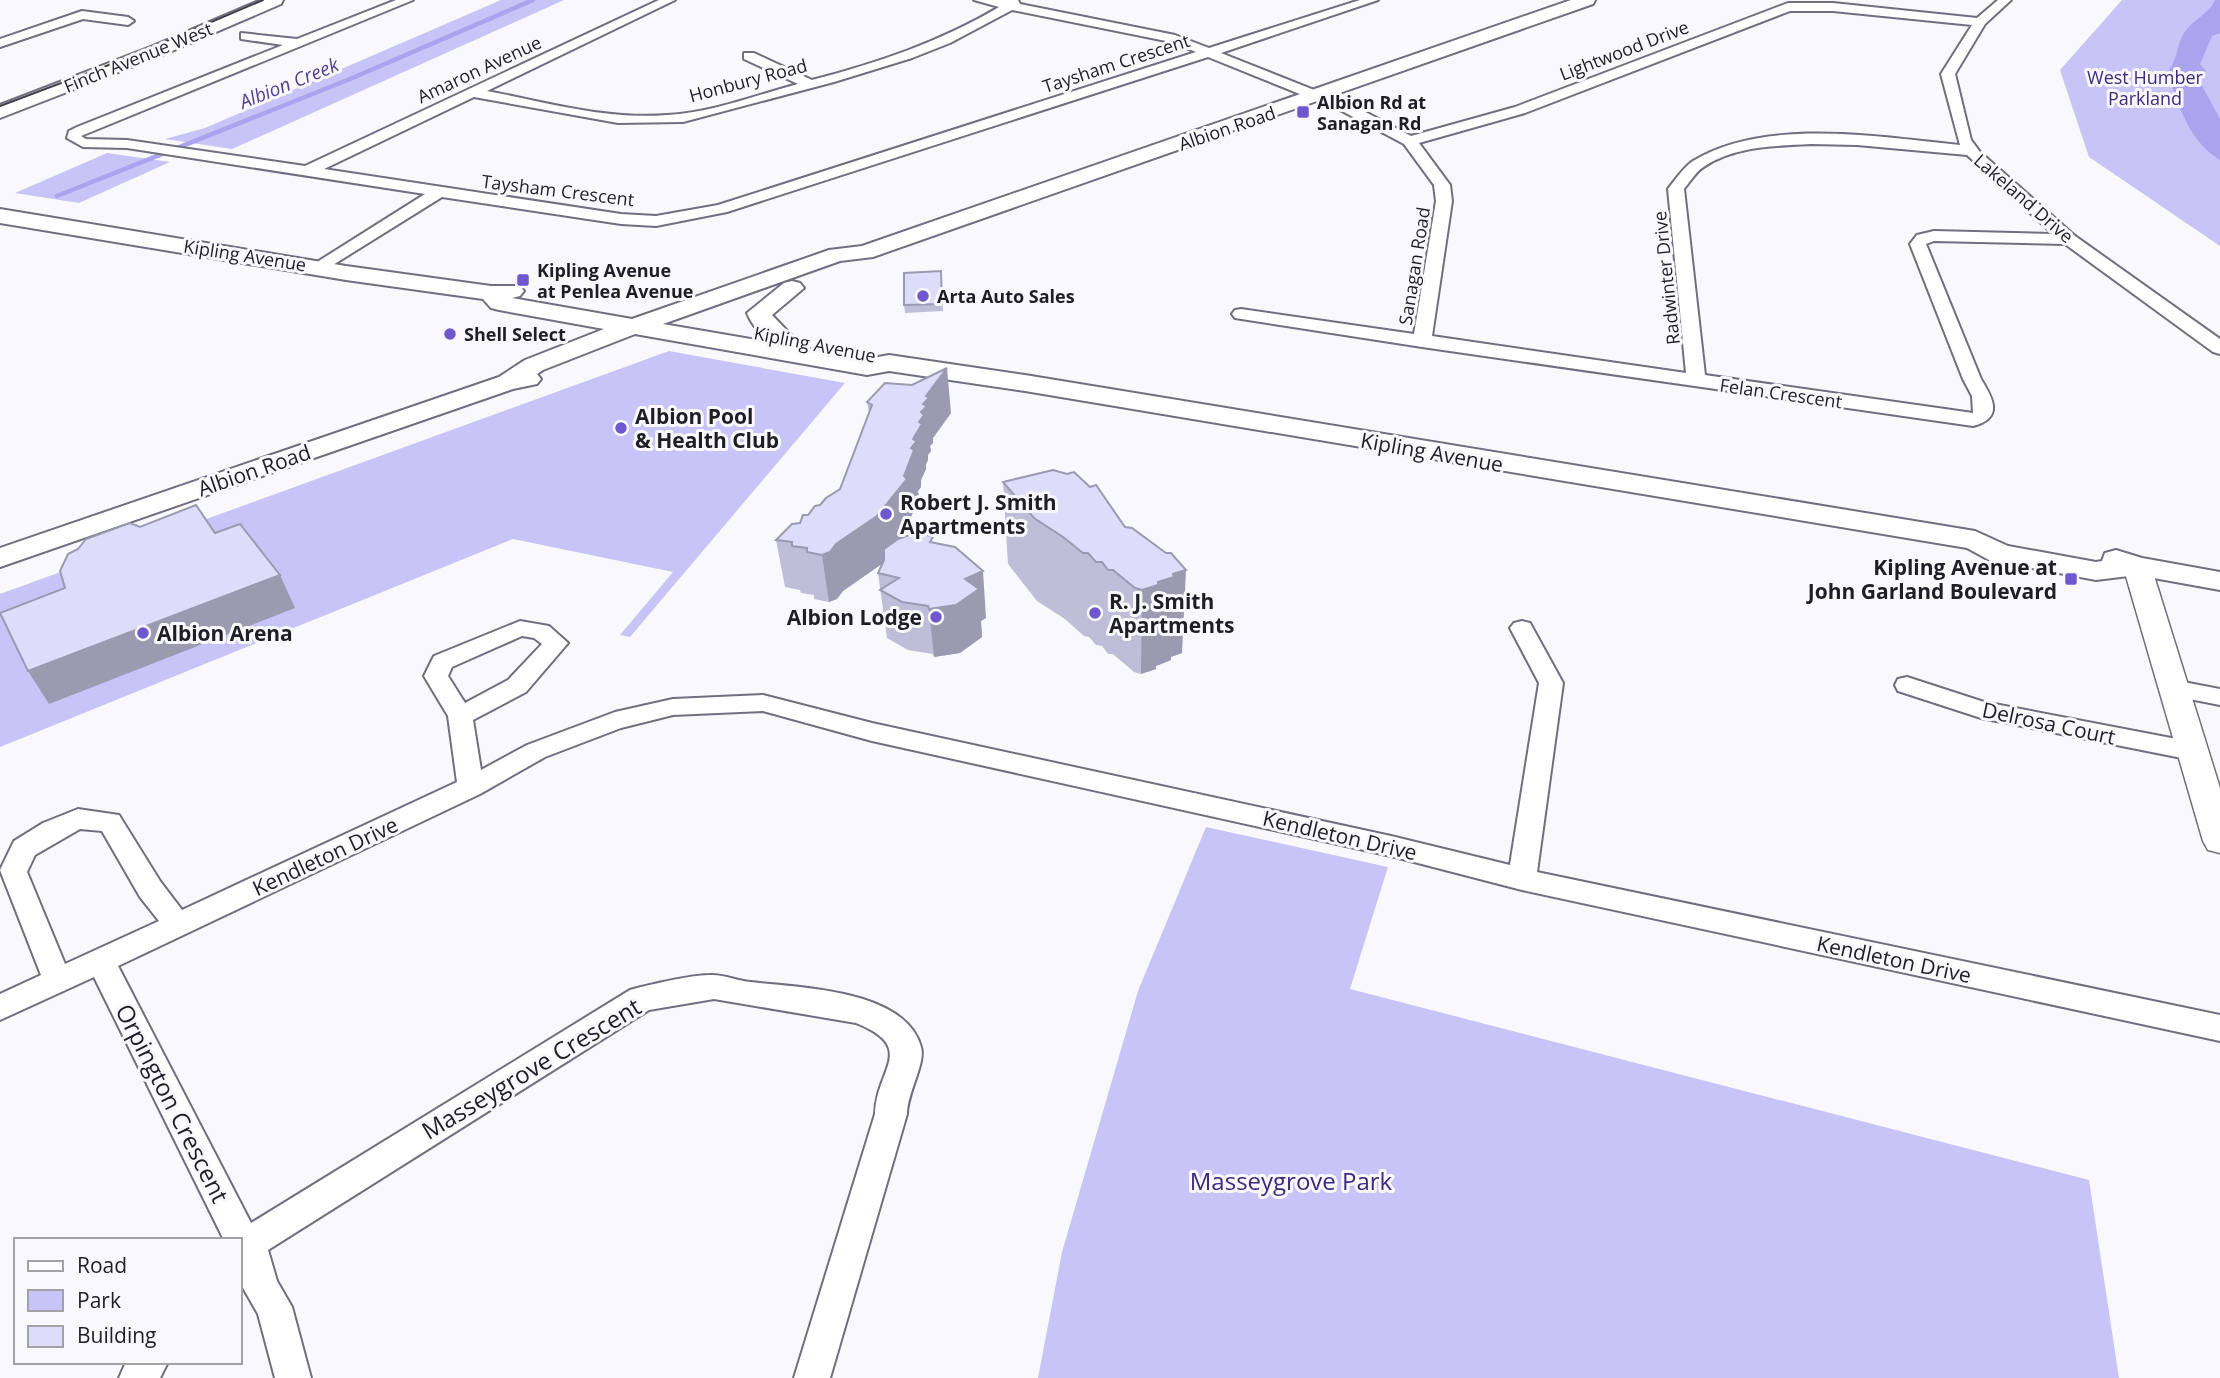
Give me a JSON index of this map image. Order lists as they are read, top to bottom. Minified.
{"streets":{"main road":["Finch Avenue West","Albion Road","Kipling Avenue"],"street":["Lightwood Drive","Taysham Crescent","Amaron Avenue","Honbury Road","Lakeland Drive","Sanagan Road","Radwinter Drive","Felan Crescent","Delrosa Court","Kendleton Drive","Masseygrove Crescent","Orpington Crescent"]},"crossings":[["Lightwood Drive","Lakeland Drive"],["Lightwood Drive","Sanagan Road"],["Taysham Crescent","Amaron Avenue"],["Taysham Crescent","Sanagan Road"],["Amaron Avenue","Honbury Road"],["Honbury Road","Sanagan Road"],["Albion Road","Kipling Avenue"],["Albion Road","Sanagan Road"],["Lakeland Drive","Radwinter Drive"],["Lakeland Drive","Felan Crescent"],["Sanagan Road","Felan Crescent"],["Radwinter Drive","Felan Crescent"],["Kendleton Drive","Orpington Crescent"],["Masseygrove Crescent","Orpington Crescent"]],"water":["Albion Creek"],"parks":["West Humber Parkland","Masseygrove Park"],"places":{"transit":["Albion Rd at Sanagan Rd","Kipling Avenue at Penlea Avenue","Kipling Avenue at John Garland Boulevard"],"other":["Arta Auto Sales","Shell Select","Albion Pool & Health Club","Robert J. Smith Apartments","R. J. Smith Apartments","Albion Lodge","Albion Arena"]},"legend":["Road","Park","Building"]}
